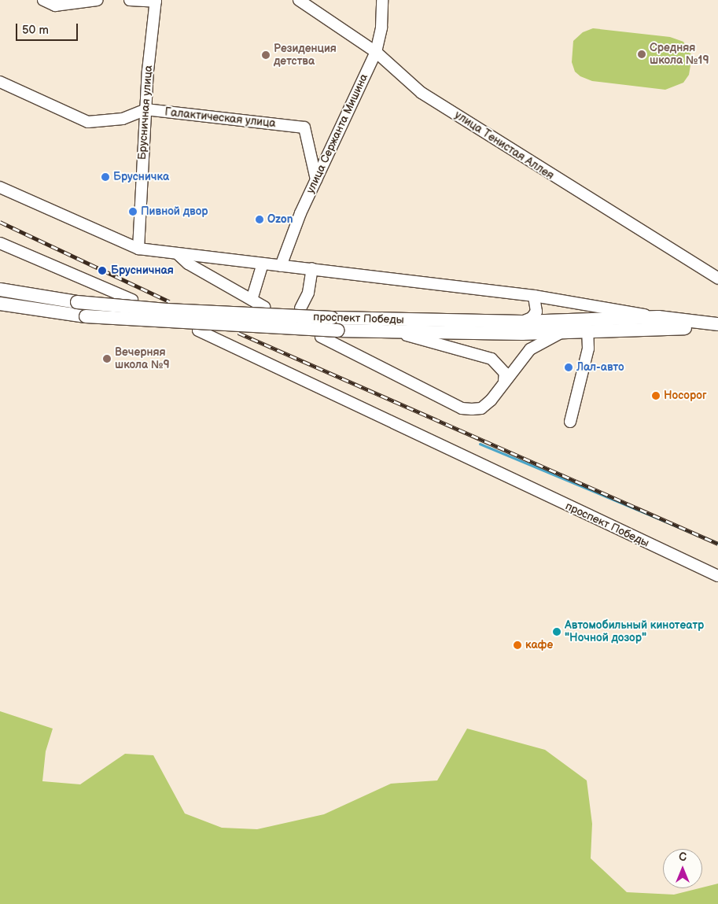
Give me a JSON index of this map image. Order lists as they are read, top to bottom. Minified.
{"streets":{"main road":["проспект Победы"],"street":["Брусничная улица","Галактическая улица","улица Сержанта Мишина","улица Тенистая Аллея"]},"crossings":[["Брусничная улица","Галактическая улица"],["Галактическая улица","улица Сержанта Мишина"],["улица Сержанта Мишина","улица Тенистая Аллея"]],"places":["Средняя школа №19","Резиденция детства","Брусничка","Пивной двор","Ozon","Брусничная","Вечерняя школа №9","Лал-авто","Носорог","Автомобильный кинотеатр \"Ночной дозор\"","кафе"],"scale_bar":"50 m","north":"top"}
